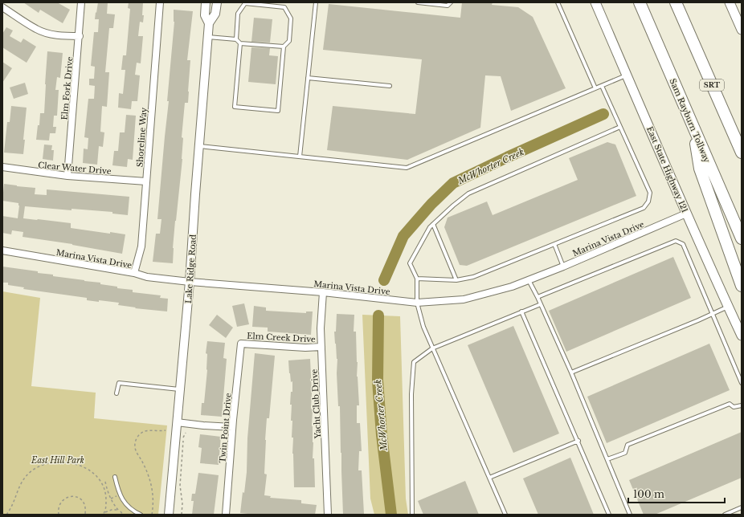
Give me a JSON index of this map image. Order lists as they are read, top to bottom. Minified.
{"streets":{"highway":["SRT","Sam Rayburn Tollway"],"main road":["East State Highway 121"],"street":["Elm Fork Drive","Shoreline Way","Clear Water Drive","Marina Vista Drive","Lake Ridge Road","Elm Creek Drive","Yacht Club Drive","Twin Point Drive"]},"crossings":[["Elm Fork Drive","Clear Water Drive"],["Shoreline Way","Clear Water Drive"],["Shoreline Way","Marina Vista Drive"],["East State Highway 121","Marina Vista Drive"],["Marina Vista Drive","Lake Ridge Road"],["Marina Vista Drive","Yacht Club Drive"],["Elm Creek Drive","Yacht Club Drive"],["Elm Creek Drive","Twin Point Drive"]],"water":["McWhorter Creek"],"parks":["East Hill Park"],"scale_bar":"100 m"}
